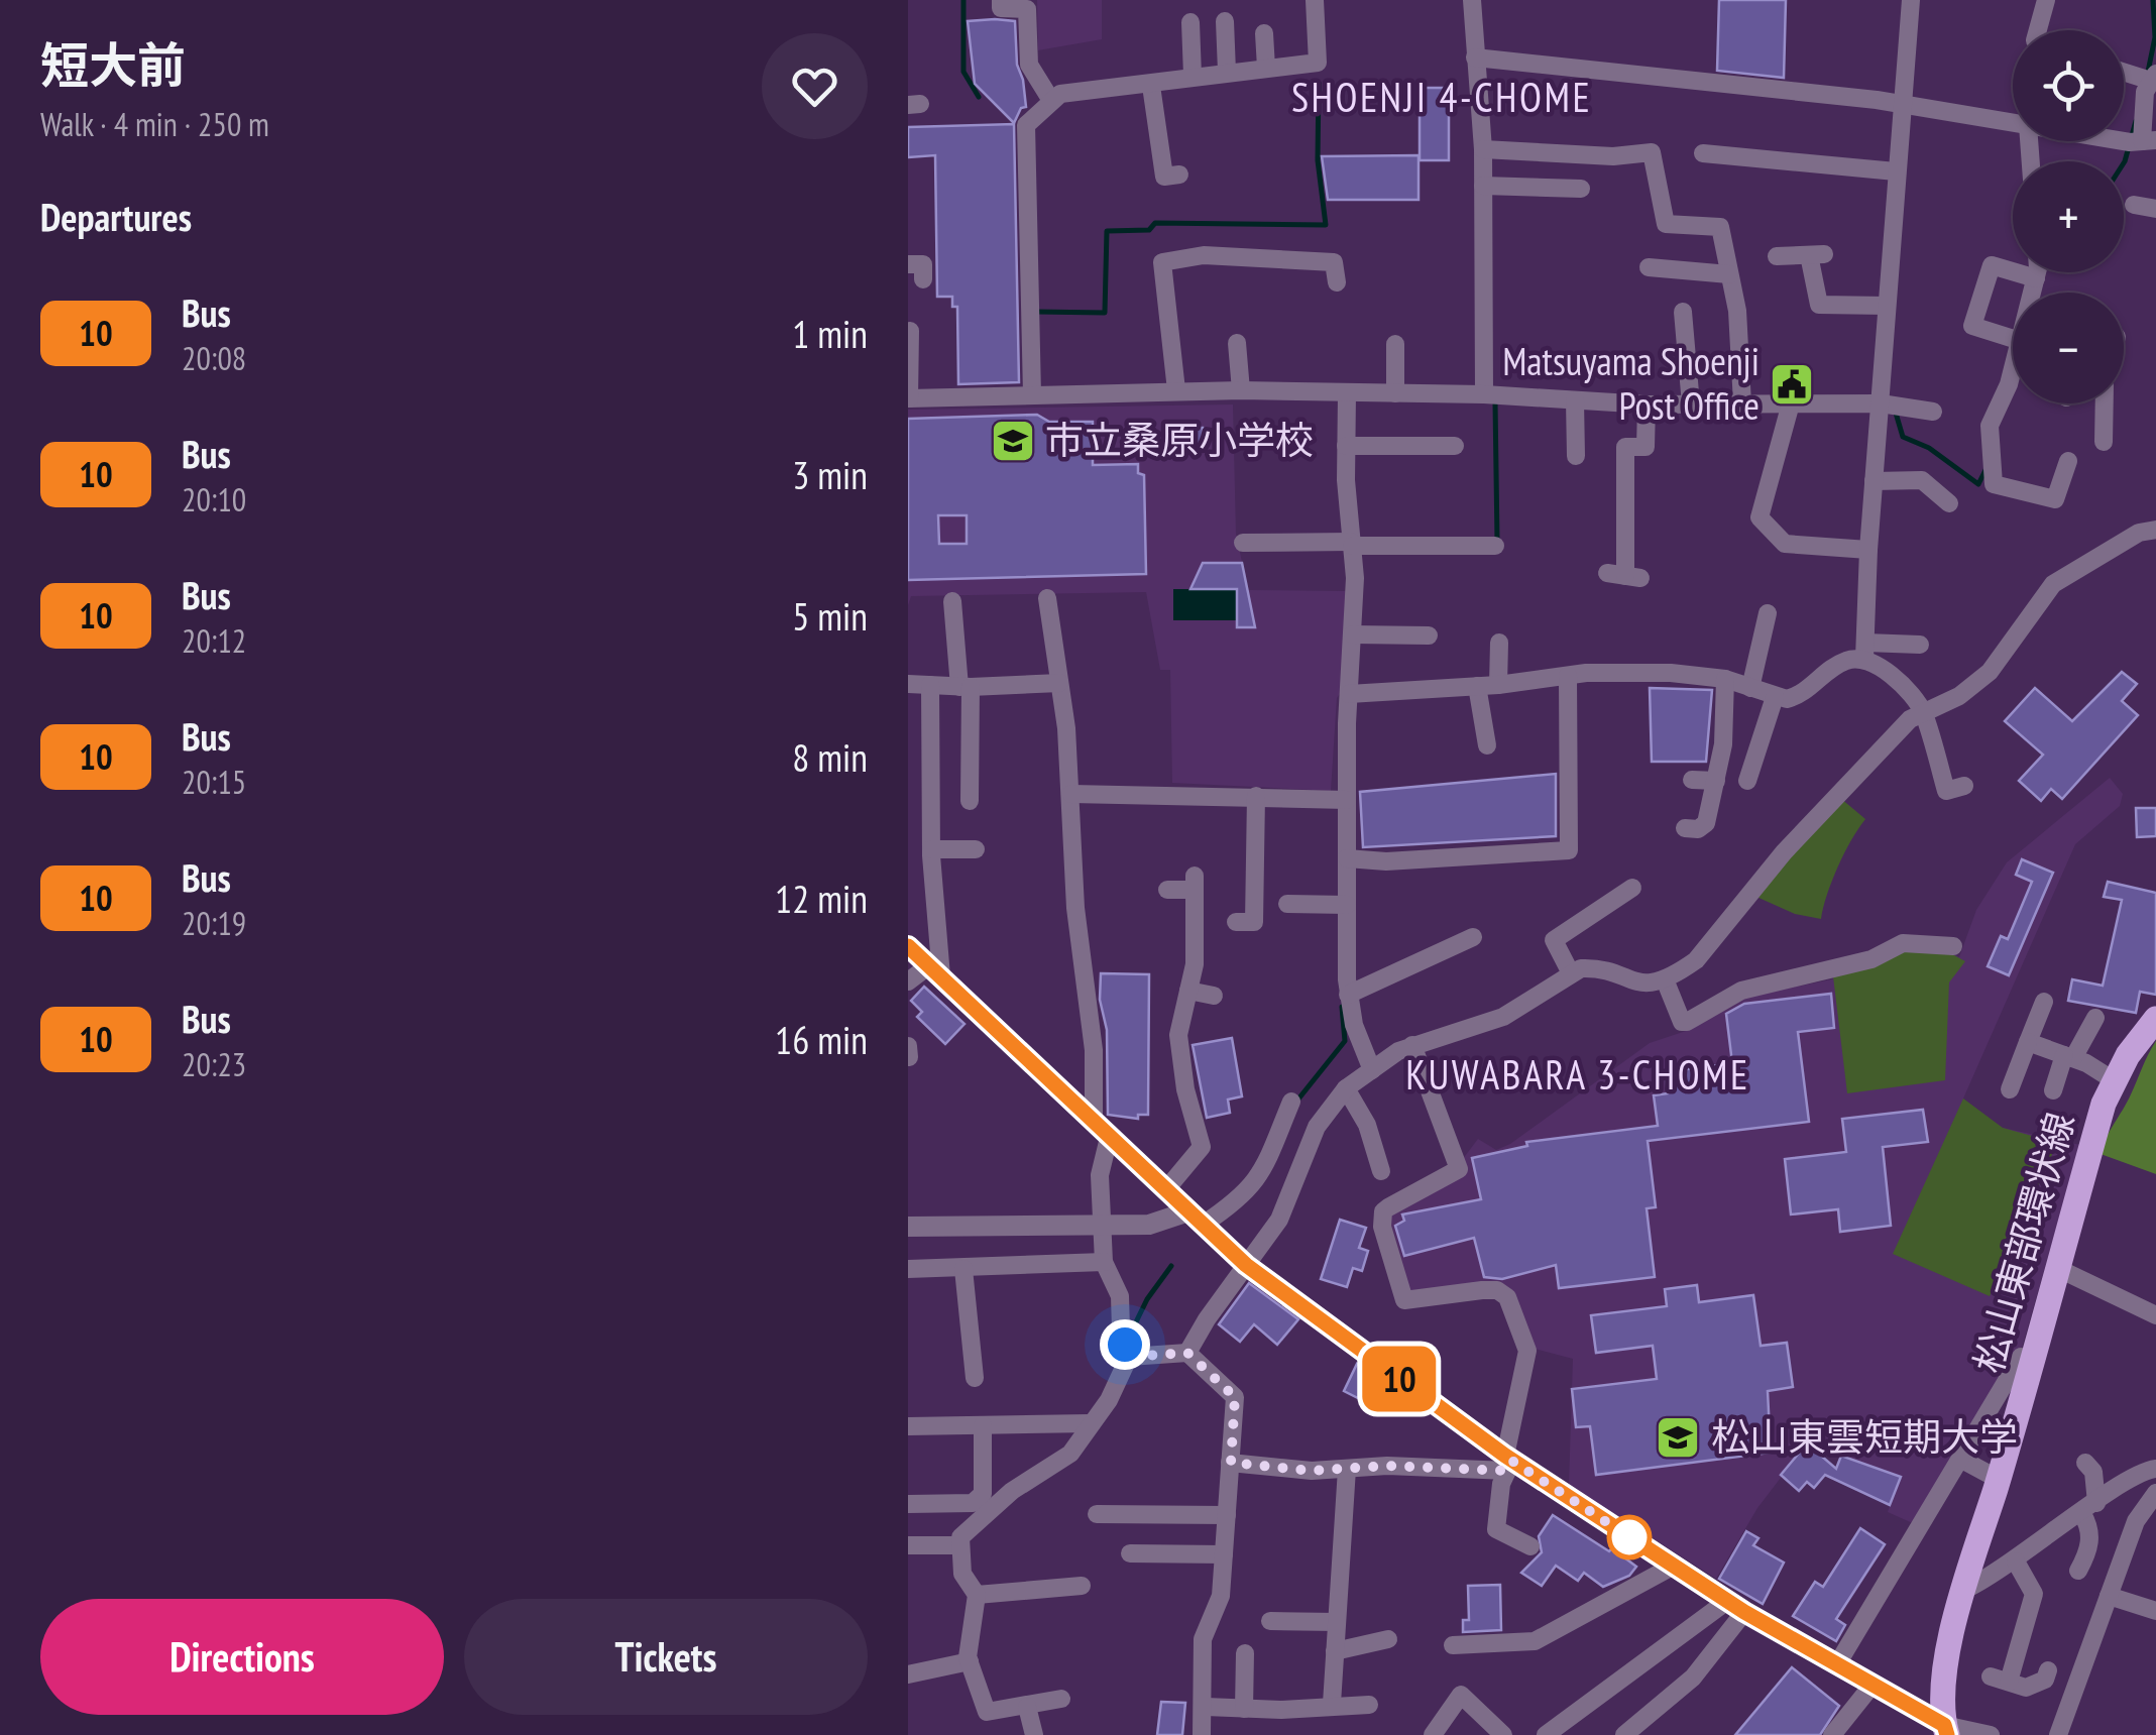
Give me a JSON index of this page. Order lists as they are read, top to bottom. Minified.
{"streets":{"main road":["松山東部環状線"]},"districts":["SHOENJI 4-CHOME","KUWABARA 3-CHOME"],"places":{"public building":["Matsuyama Shoenji Post Office"],"school or university":["市立桑原小学校","松山東雲短期大学"]},"lines":["bus line 10"],"page":{"heading":[["短大前","Walk · 4 min · 250 m"],"Departures"],"on_map":"10","map_buttons":["+","−"],"list":[{"mark":"10","name":"Bus","note":"20:08","value":"1 min"},{"mark":"10","name":"Bus","note":"20:10","value":"3 min"},{"mark":"10","name":"Bus","note":"20:12","value":"5 min"},{"mark":"10","name":"Bus","note":"20:15","value":"8 min"},{"mark":"10","name":"Bus","note":"20:19","value":"12 min"},{"mark":"10","name":"Bus","note":"20:23","value":"16 min"}],"buttons":["Directions","Tickets"]}}
